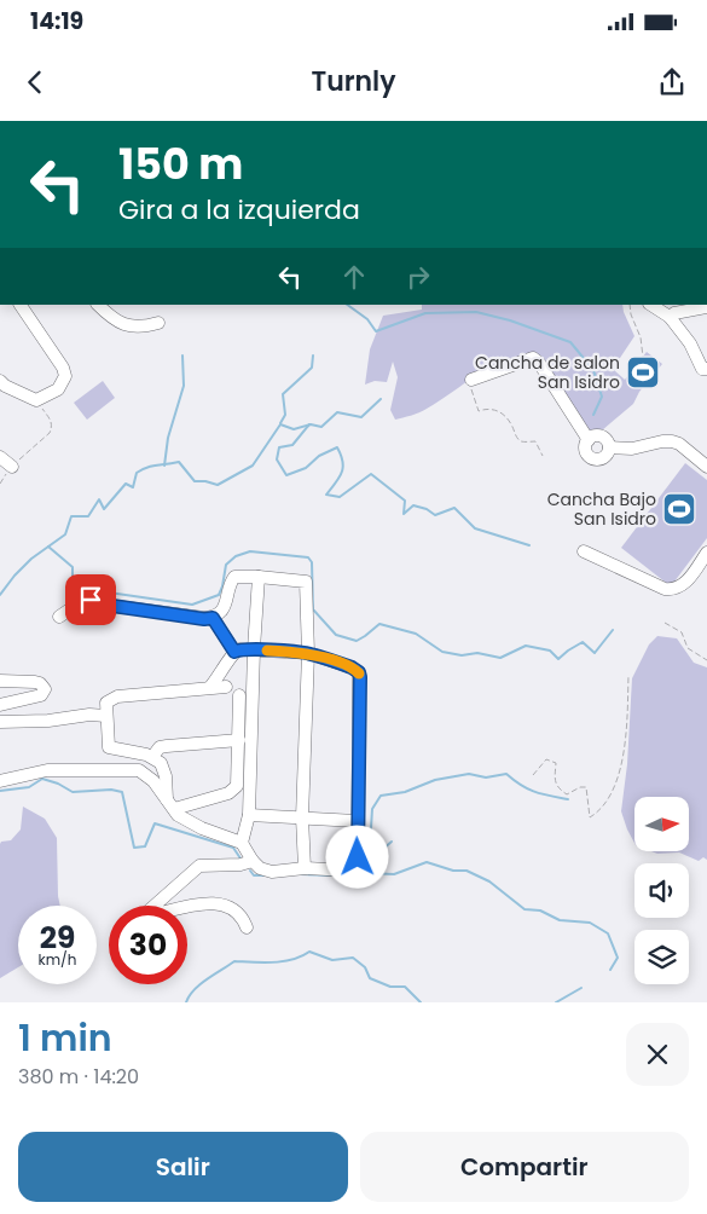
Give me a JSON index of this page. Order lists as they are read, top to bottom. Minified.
{"places":{"sports":["Cancha de salon San Isidro","Cancha Bajo San Isidro"]},"north":"right","page":{"status":"14:19","header":"Turnly","turn":["150 m","Gira a la izquierda"],"speed":"29 km/h","limit":"30","heading":["1 min","380 m · 14:20"],"buttons":["Salir","Compartir"]}}
